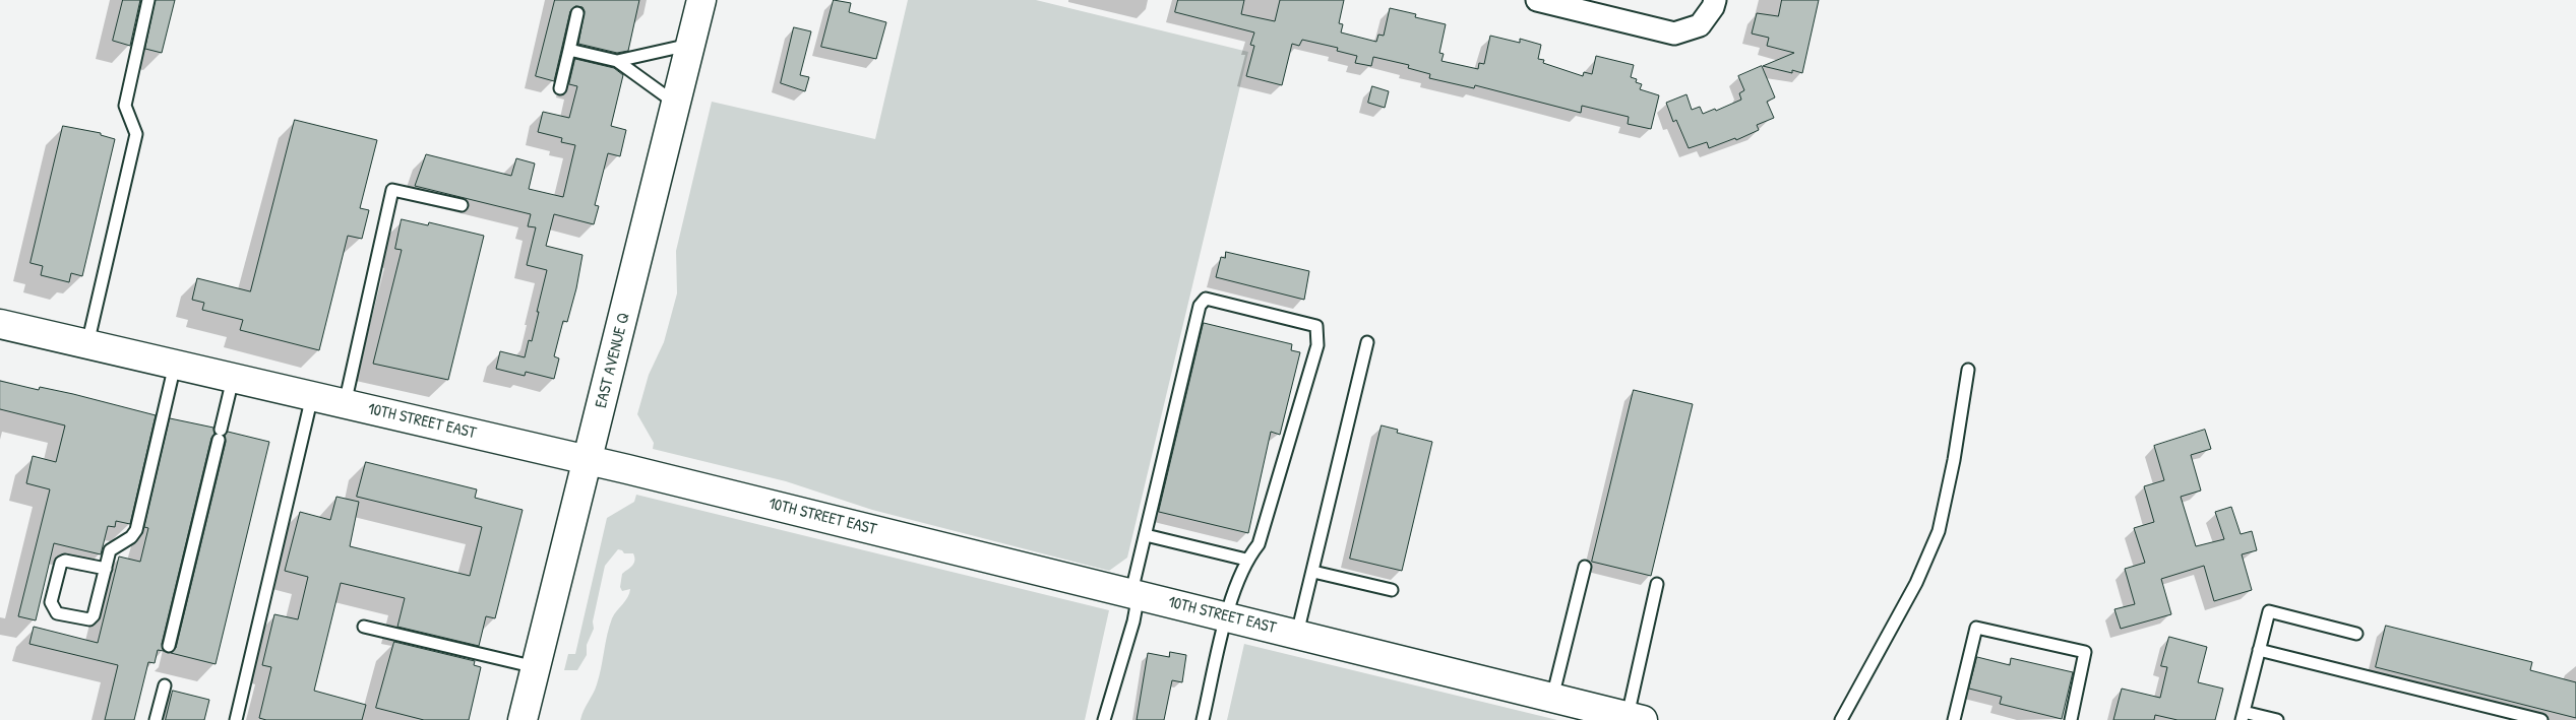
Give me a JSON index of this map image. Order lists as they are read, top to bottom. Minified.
{"streets":{"main road":["EAST AVENUE Q","10TH STREET EAST"]},"crossings":[["EAST AVENUE Q","10TH STREET EAST"]]}
